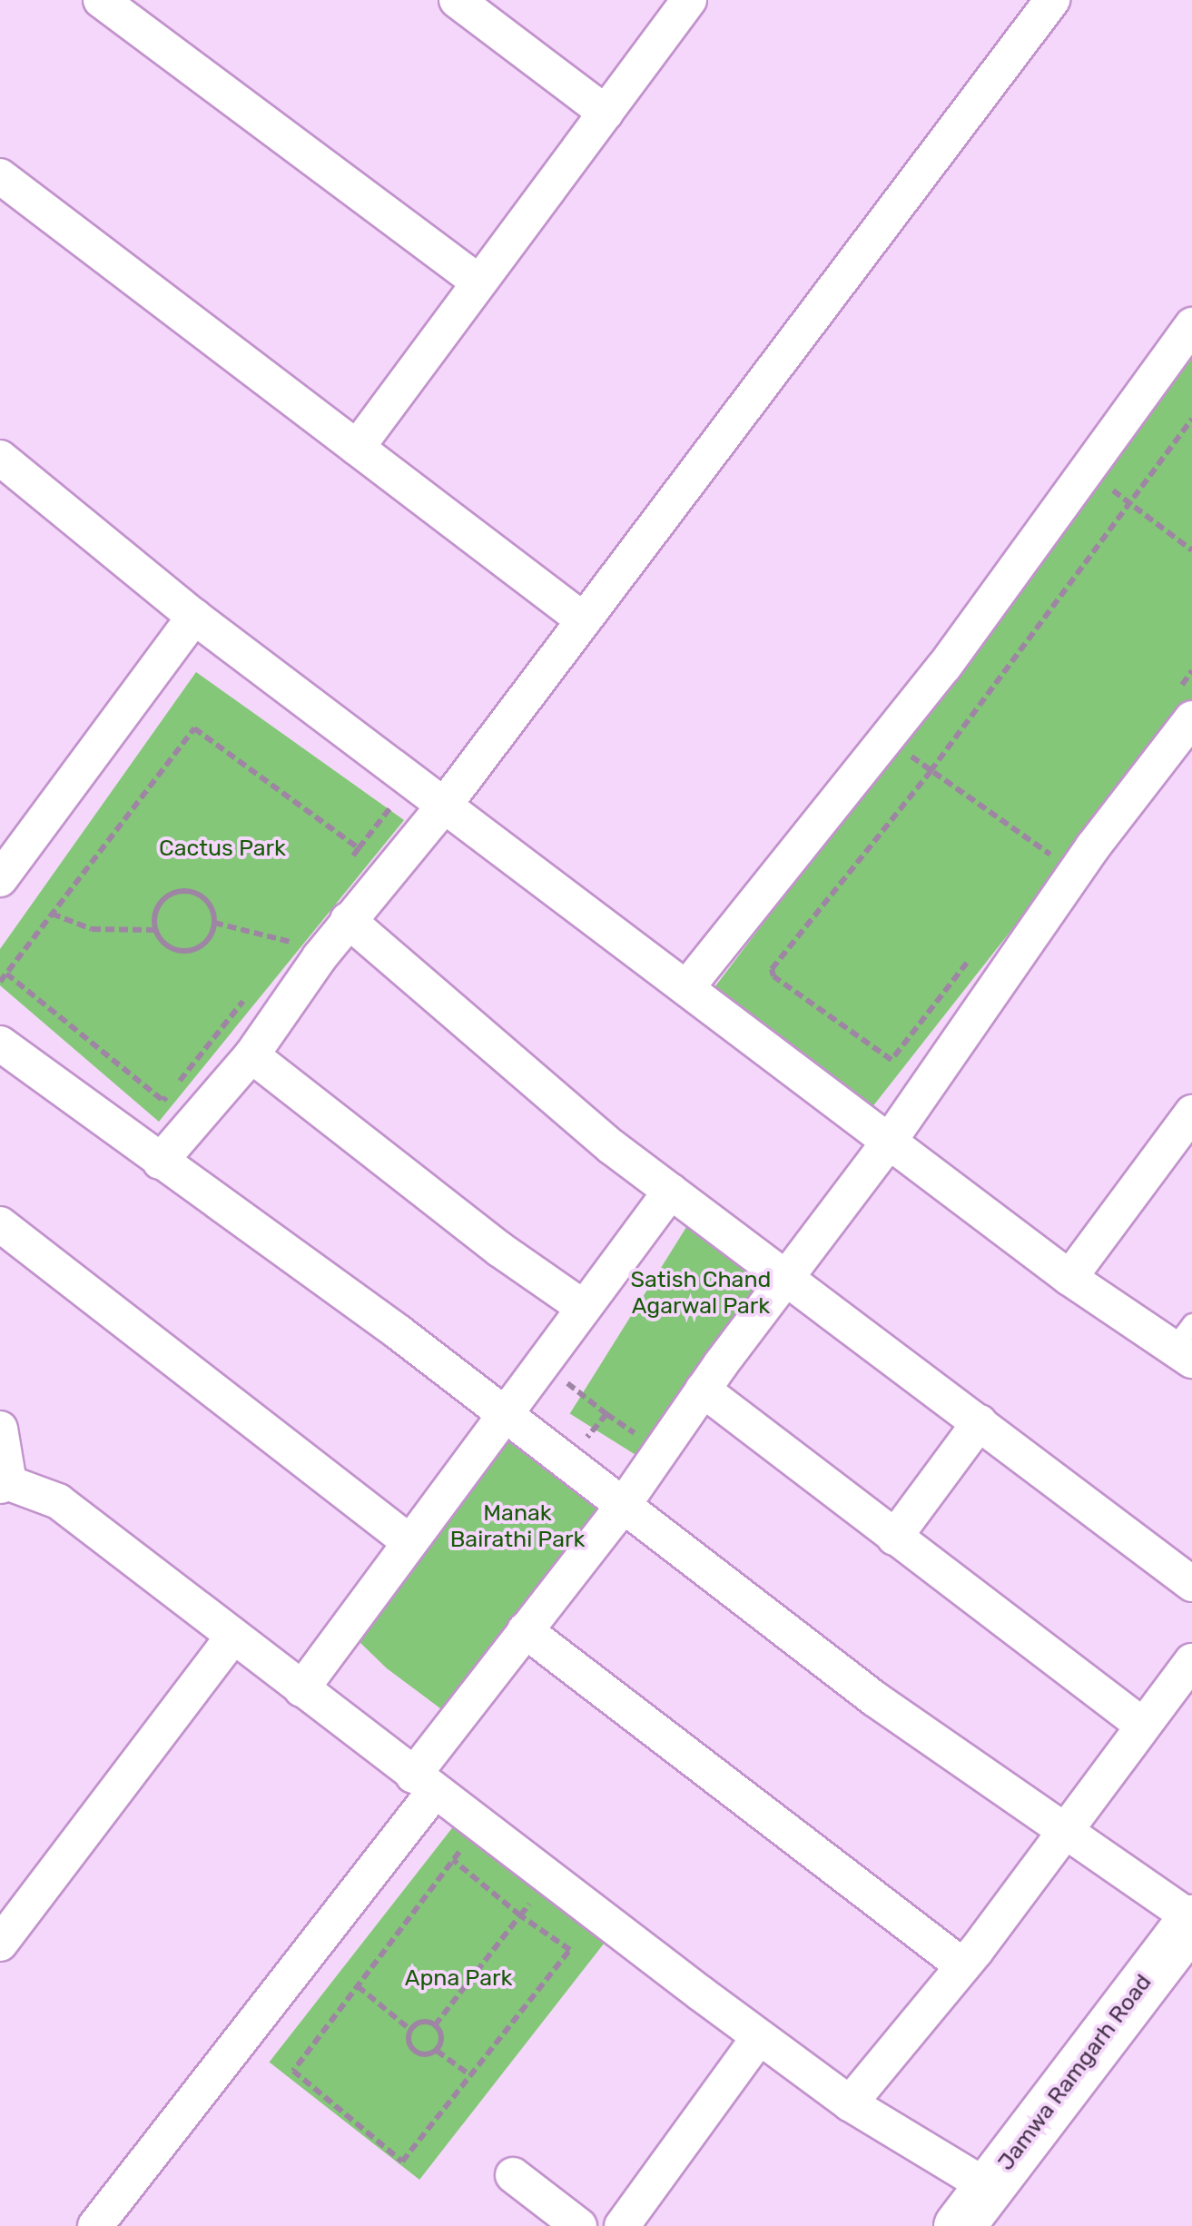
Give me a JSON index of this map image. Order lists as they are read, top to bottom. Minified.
{"streets":{"main road":["Jamwa Ramgarh Road"]},"parks":["Cactus Park","Satish Chand Agarwal Park","Manak Bairathi Park","Apna Park"]}
